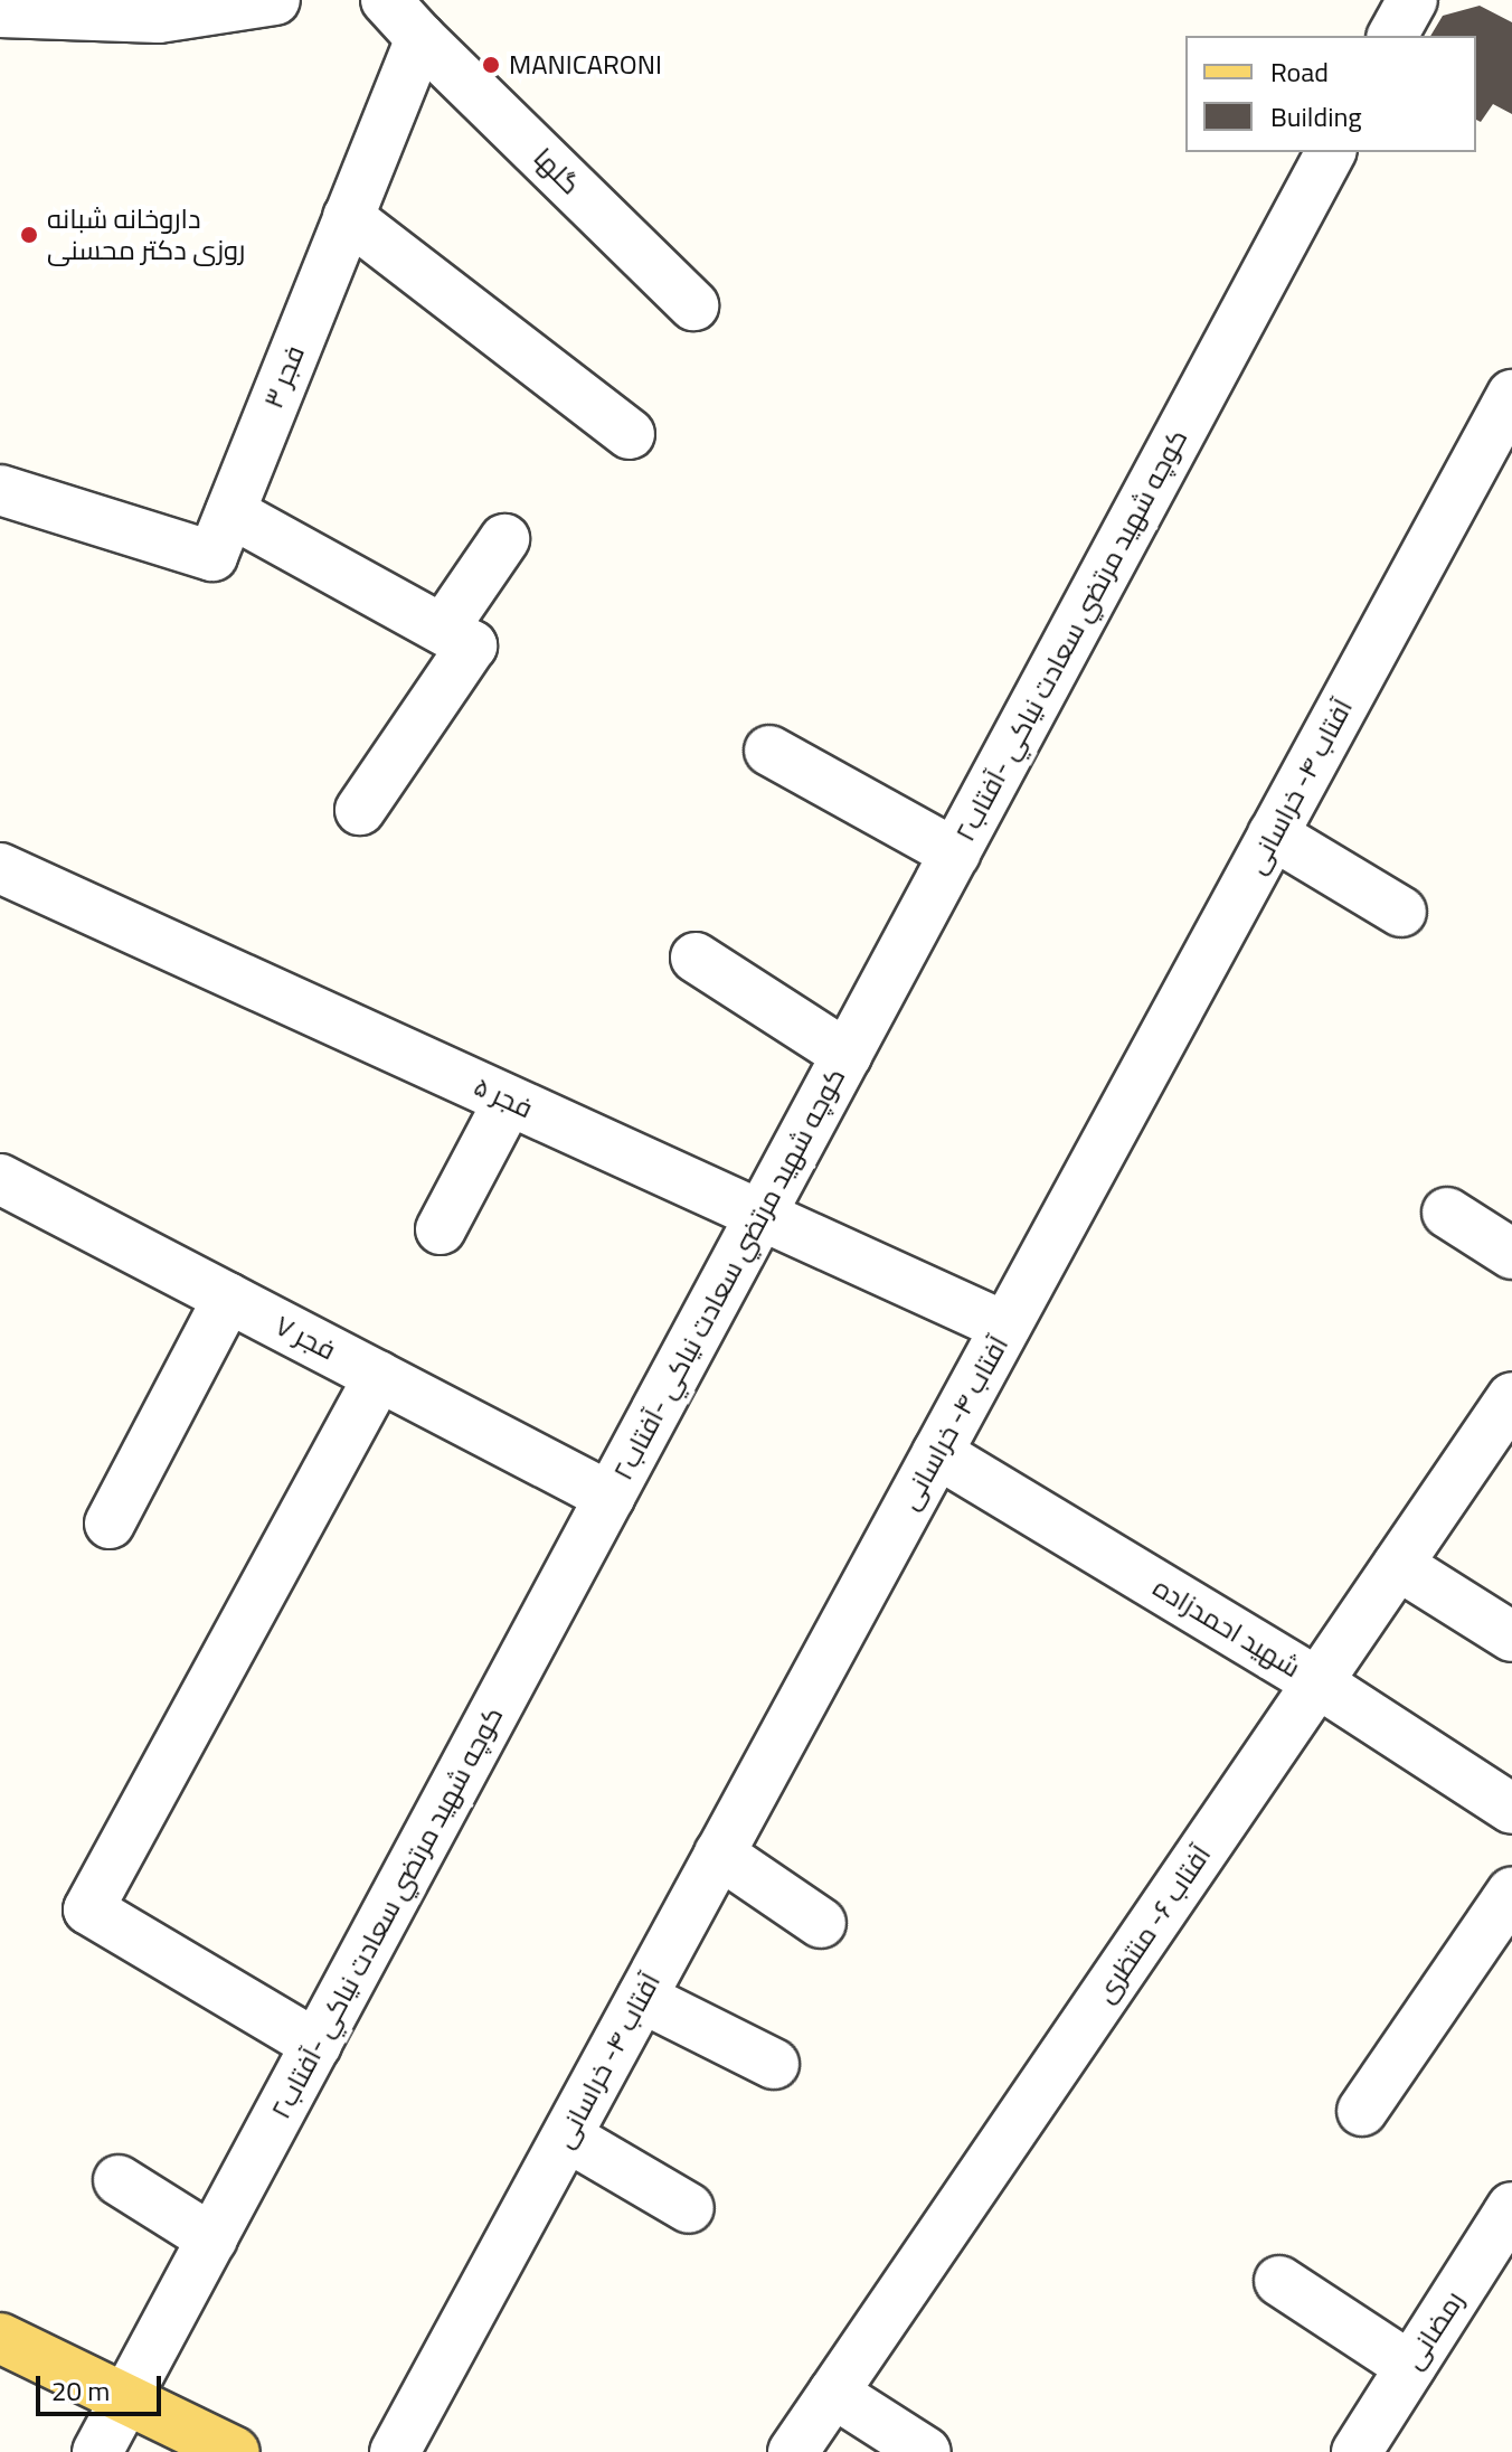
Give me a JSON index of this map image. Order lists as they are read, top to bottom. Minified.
{"streets":{"street":["گلها","فجر ۳","كوچه شهيد مرتضي سعادت نياكي -آفتاب۲","آفتاب ۴- خراسانی","فجر ۵","فجر ۷","شهید احمدزاده","آفتاب ۶- منتظری","رمضانی"]},"crossings":[["گلها","فجر ۳"],["كوچه شهيد مرتضي سعادت نياكي -آفتاب۲","فجر ۵"],["كوچه شهيد مرتضي سعادت نياكي -آفتاب۲","فجر ۷"],["آفتاب ۴- خراسانی","فجر ۵"],["آفتاب ۴- خراسانی","شهید احمدزاده"],["شهید احمدزاده","آفتاب ۶- منتظری"]],"places":["MANICARONI","داروخانه شبانه روزی دکتر محسنی"],"legend":["Road","Building"],"scale_bar":"20 m"}
